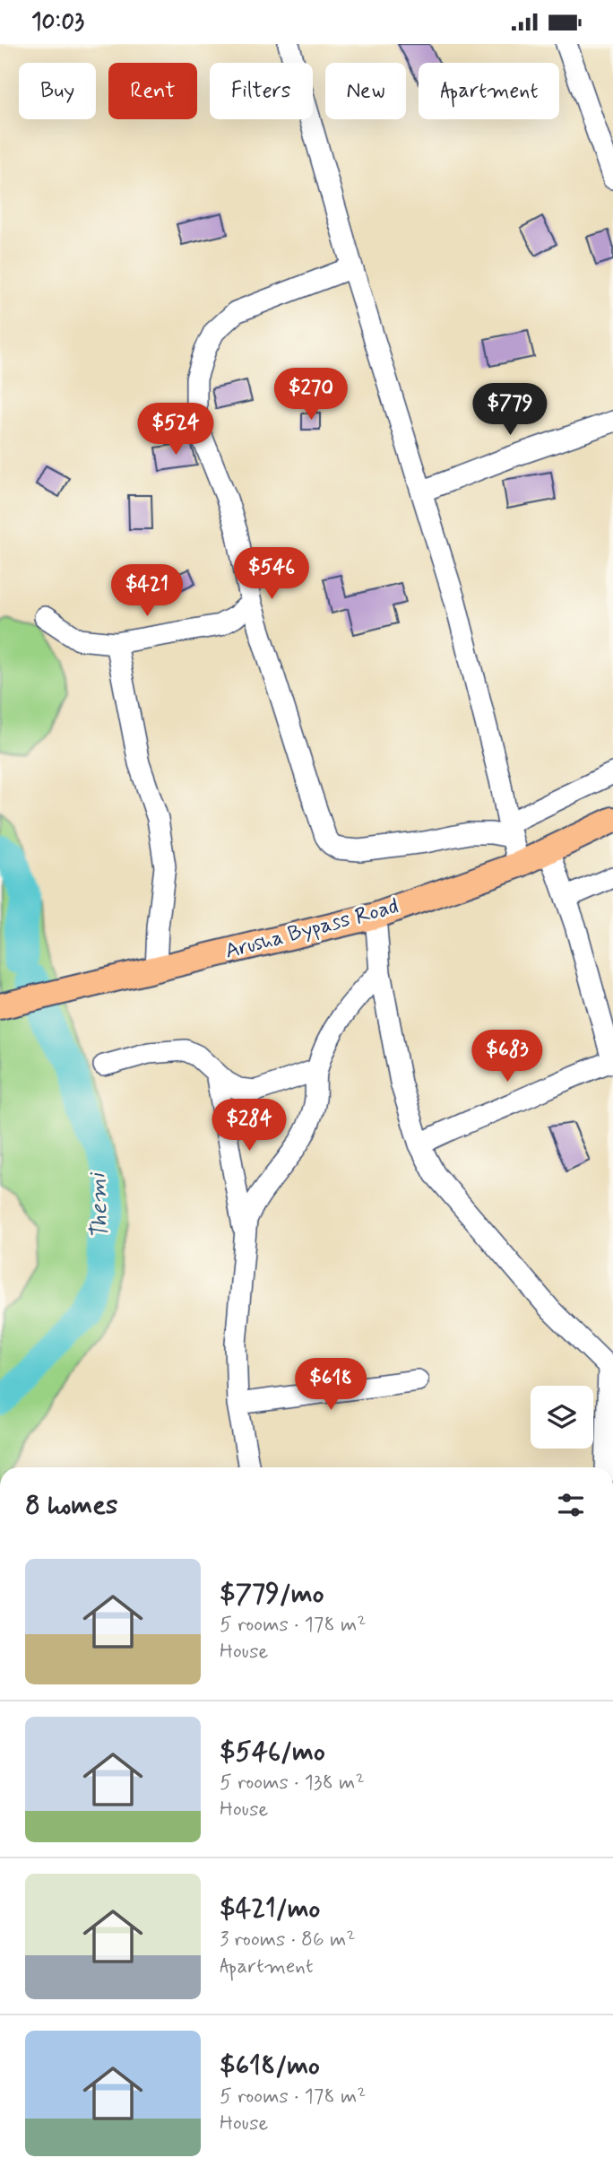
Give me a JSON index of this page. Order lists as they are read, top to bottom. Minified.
{"streets":{"main road":["Arusha Bypass Road"]},"water":["Themi"],"page":{"status":"10:03","chip":["Buy","Rent","Filters","New","Apartment"],"price":["$270","$779","$524","$546","$421","$683","$284","$618"],"heading":"8 homes","list":[{"name":"$779/mo","note":"5 rooms · 178 m² · House"},{"name":"$546/mo","note":"5 rooms · 138 m² · House"},{"name":"$421/mo","note":"3 rooms · 86 m² · Apartment"},{"name":"$618/mo","note":"5 rooms · 178 m² · House"}]}}
